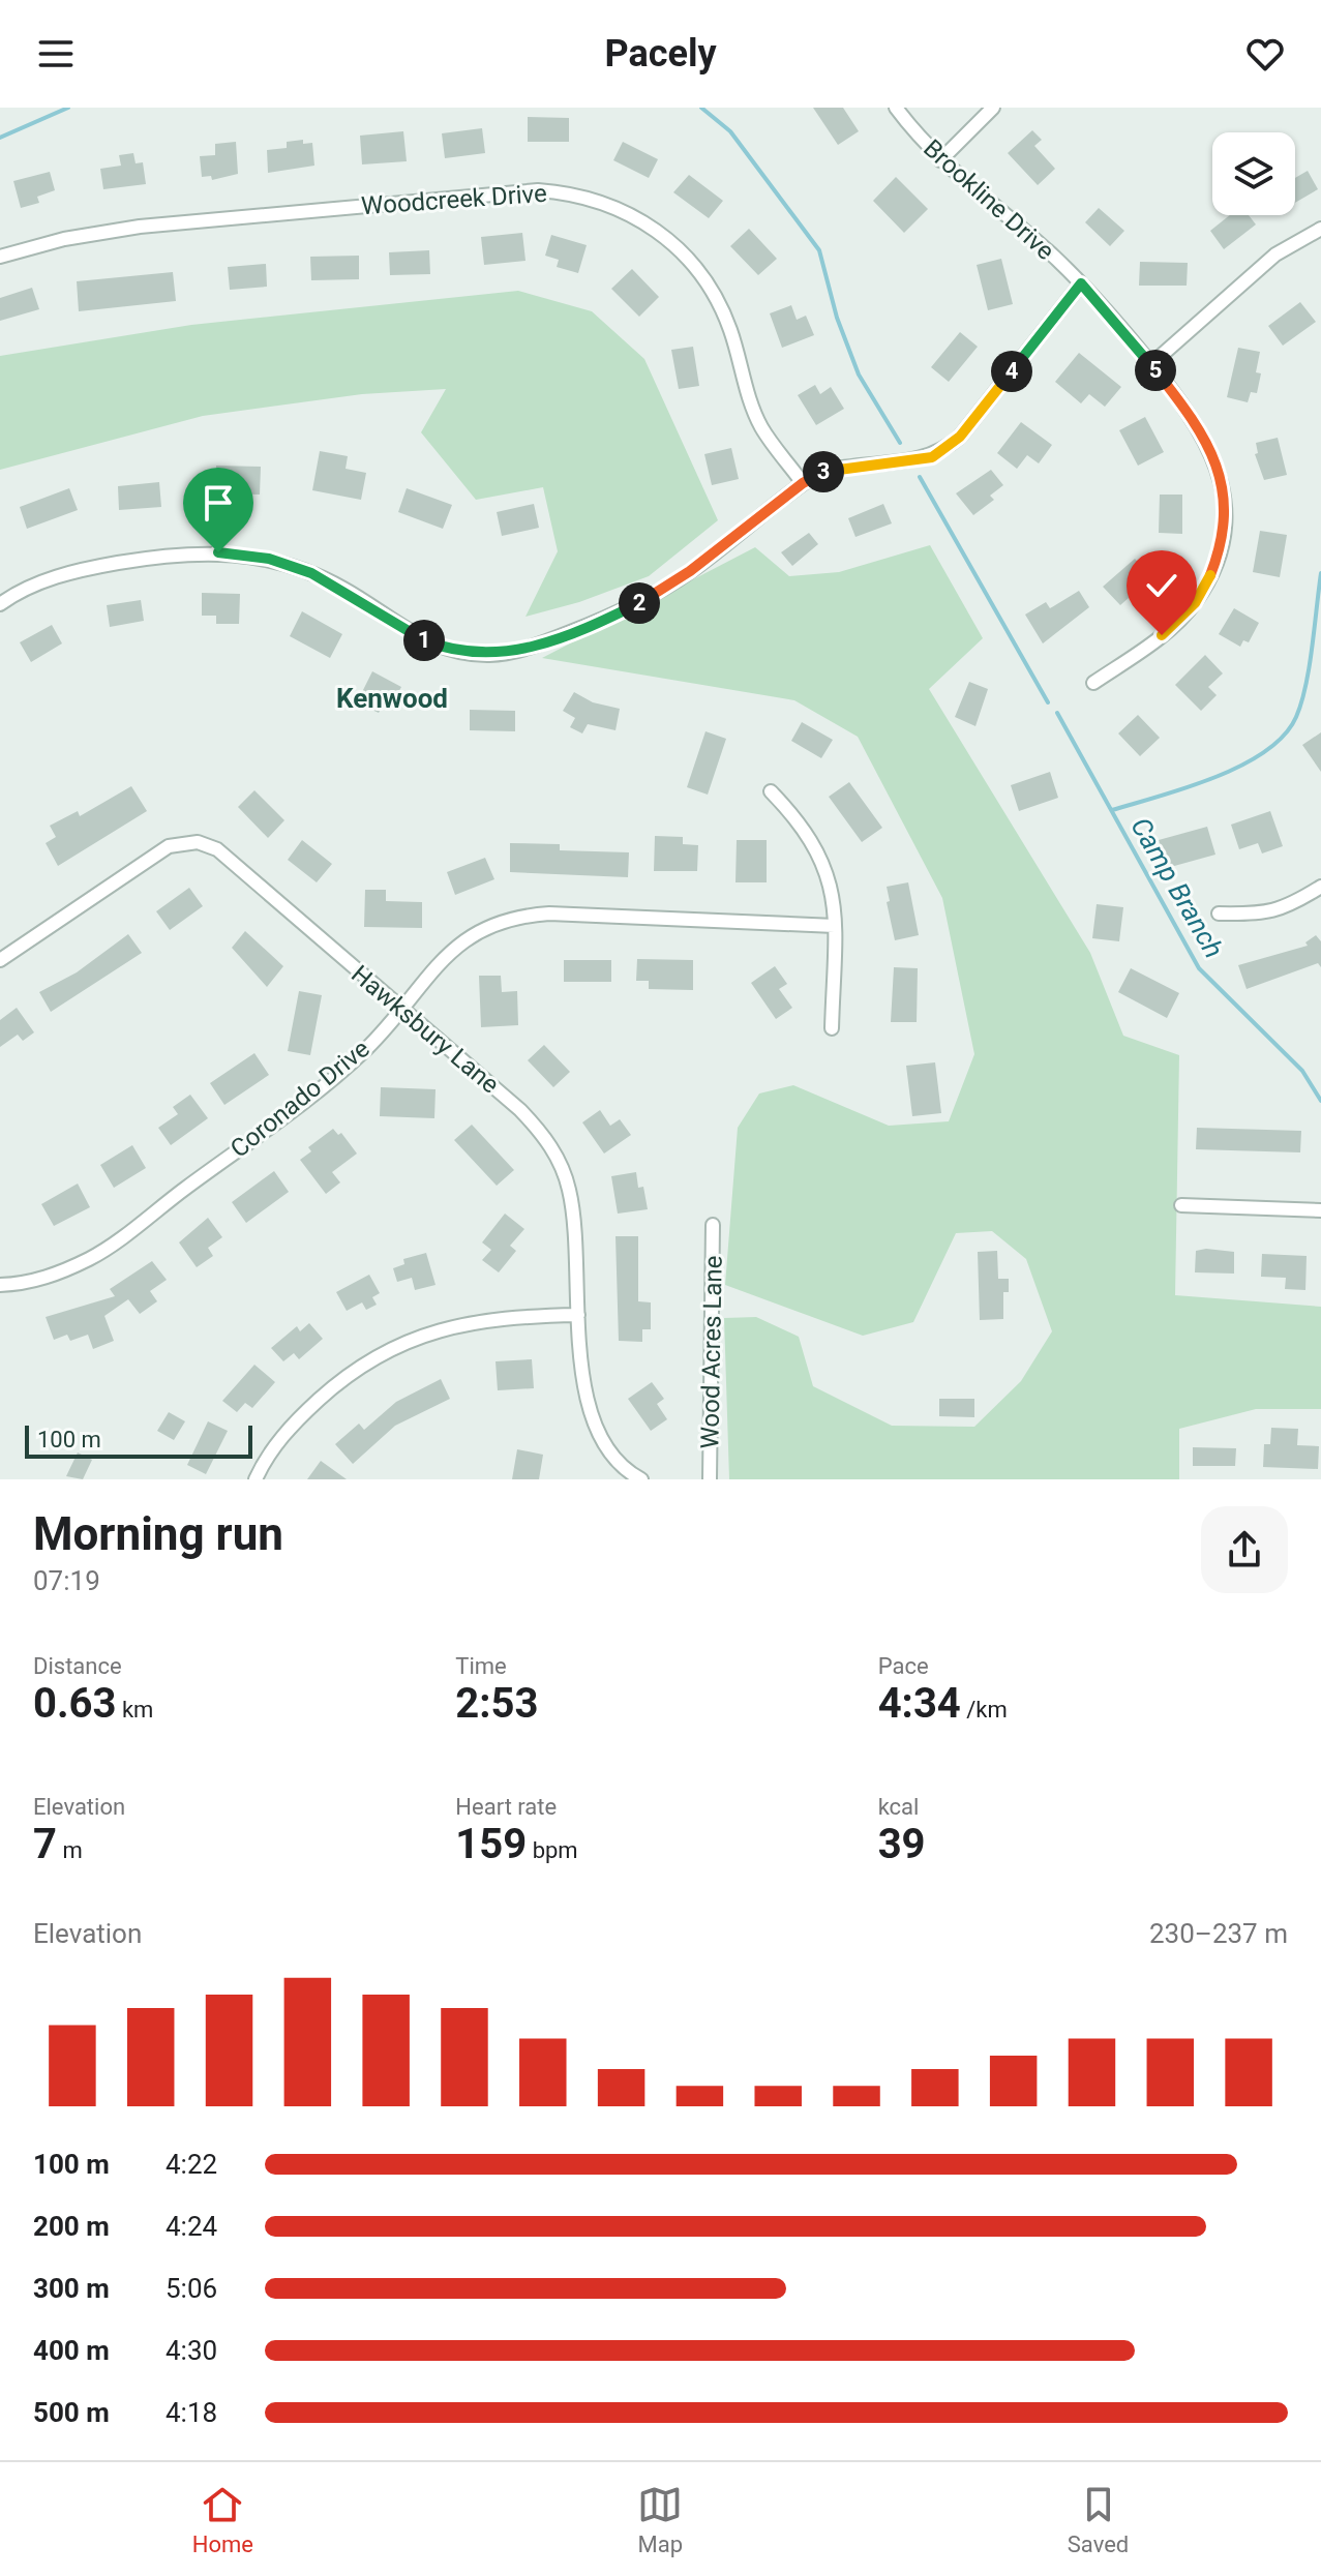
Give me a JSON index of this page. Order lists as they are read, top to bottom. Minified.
{"streets":{"street":["Woodcreek Drive","Brookline Drive","Hawksbury Lane","Coronado Drive","Wood Acres Lane"]},"crossings":[["Hawksbury Lane","Coronado Drive"]],"districts":["Kenwood"],"water":["Camp Branch"],"scale_bar":"100 m","page":{"header":"Pacely","pins":["5","4","3","2","1"],"scale":"100 m","heading":["Morning run","07:19"],"stats":[["Distance","0.63 km"],["Time","2:53"],["Pace","4:34 /km"],["Elevation","7 m"],["Heart rate","159 bpm"],["kcal","39"]],"chart":["Elevation","230–237 m"],"list":[{"name":"100 m","note":"4:22"},{"name":"200 m","note":"4:24"},{"name":"300 m","note":"5:06"},{"name":"400 m","note":"4:30"},{"name":"500 m","note":"4:18"}],"tabs":["Home","Map","Saved"]}}
